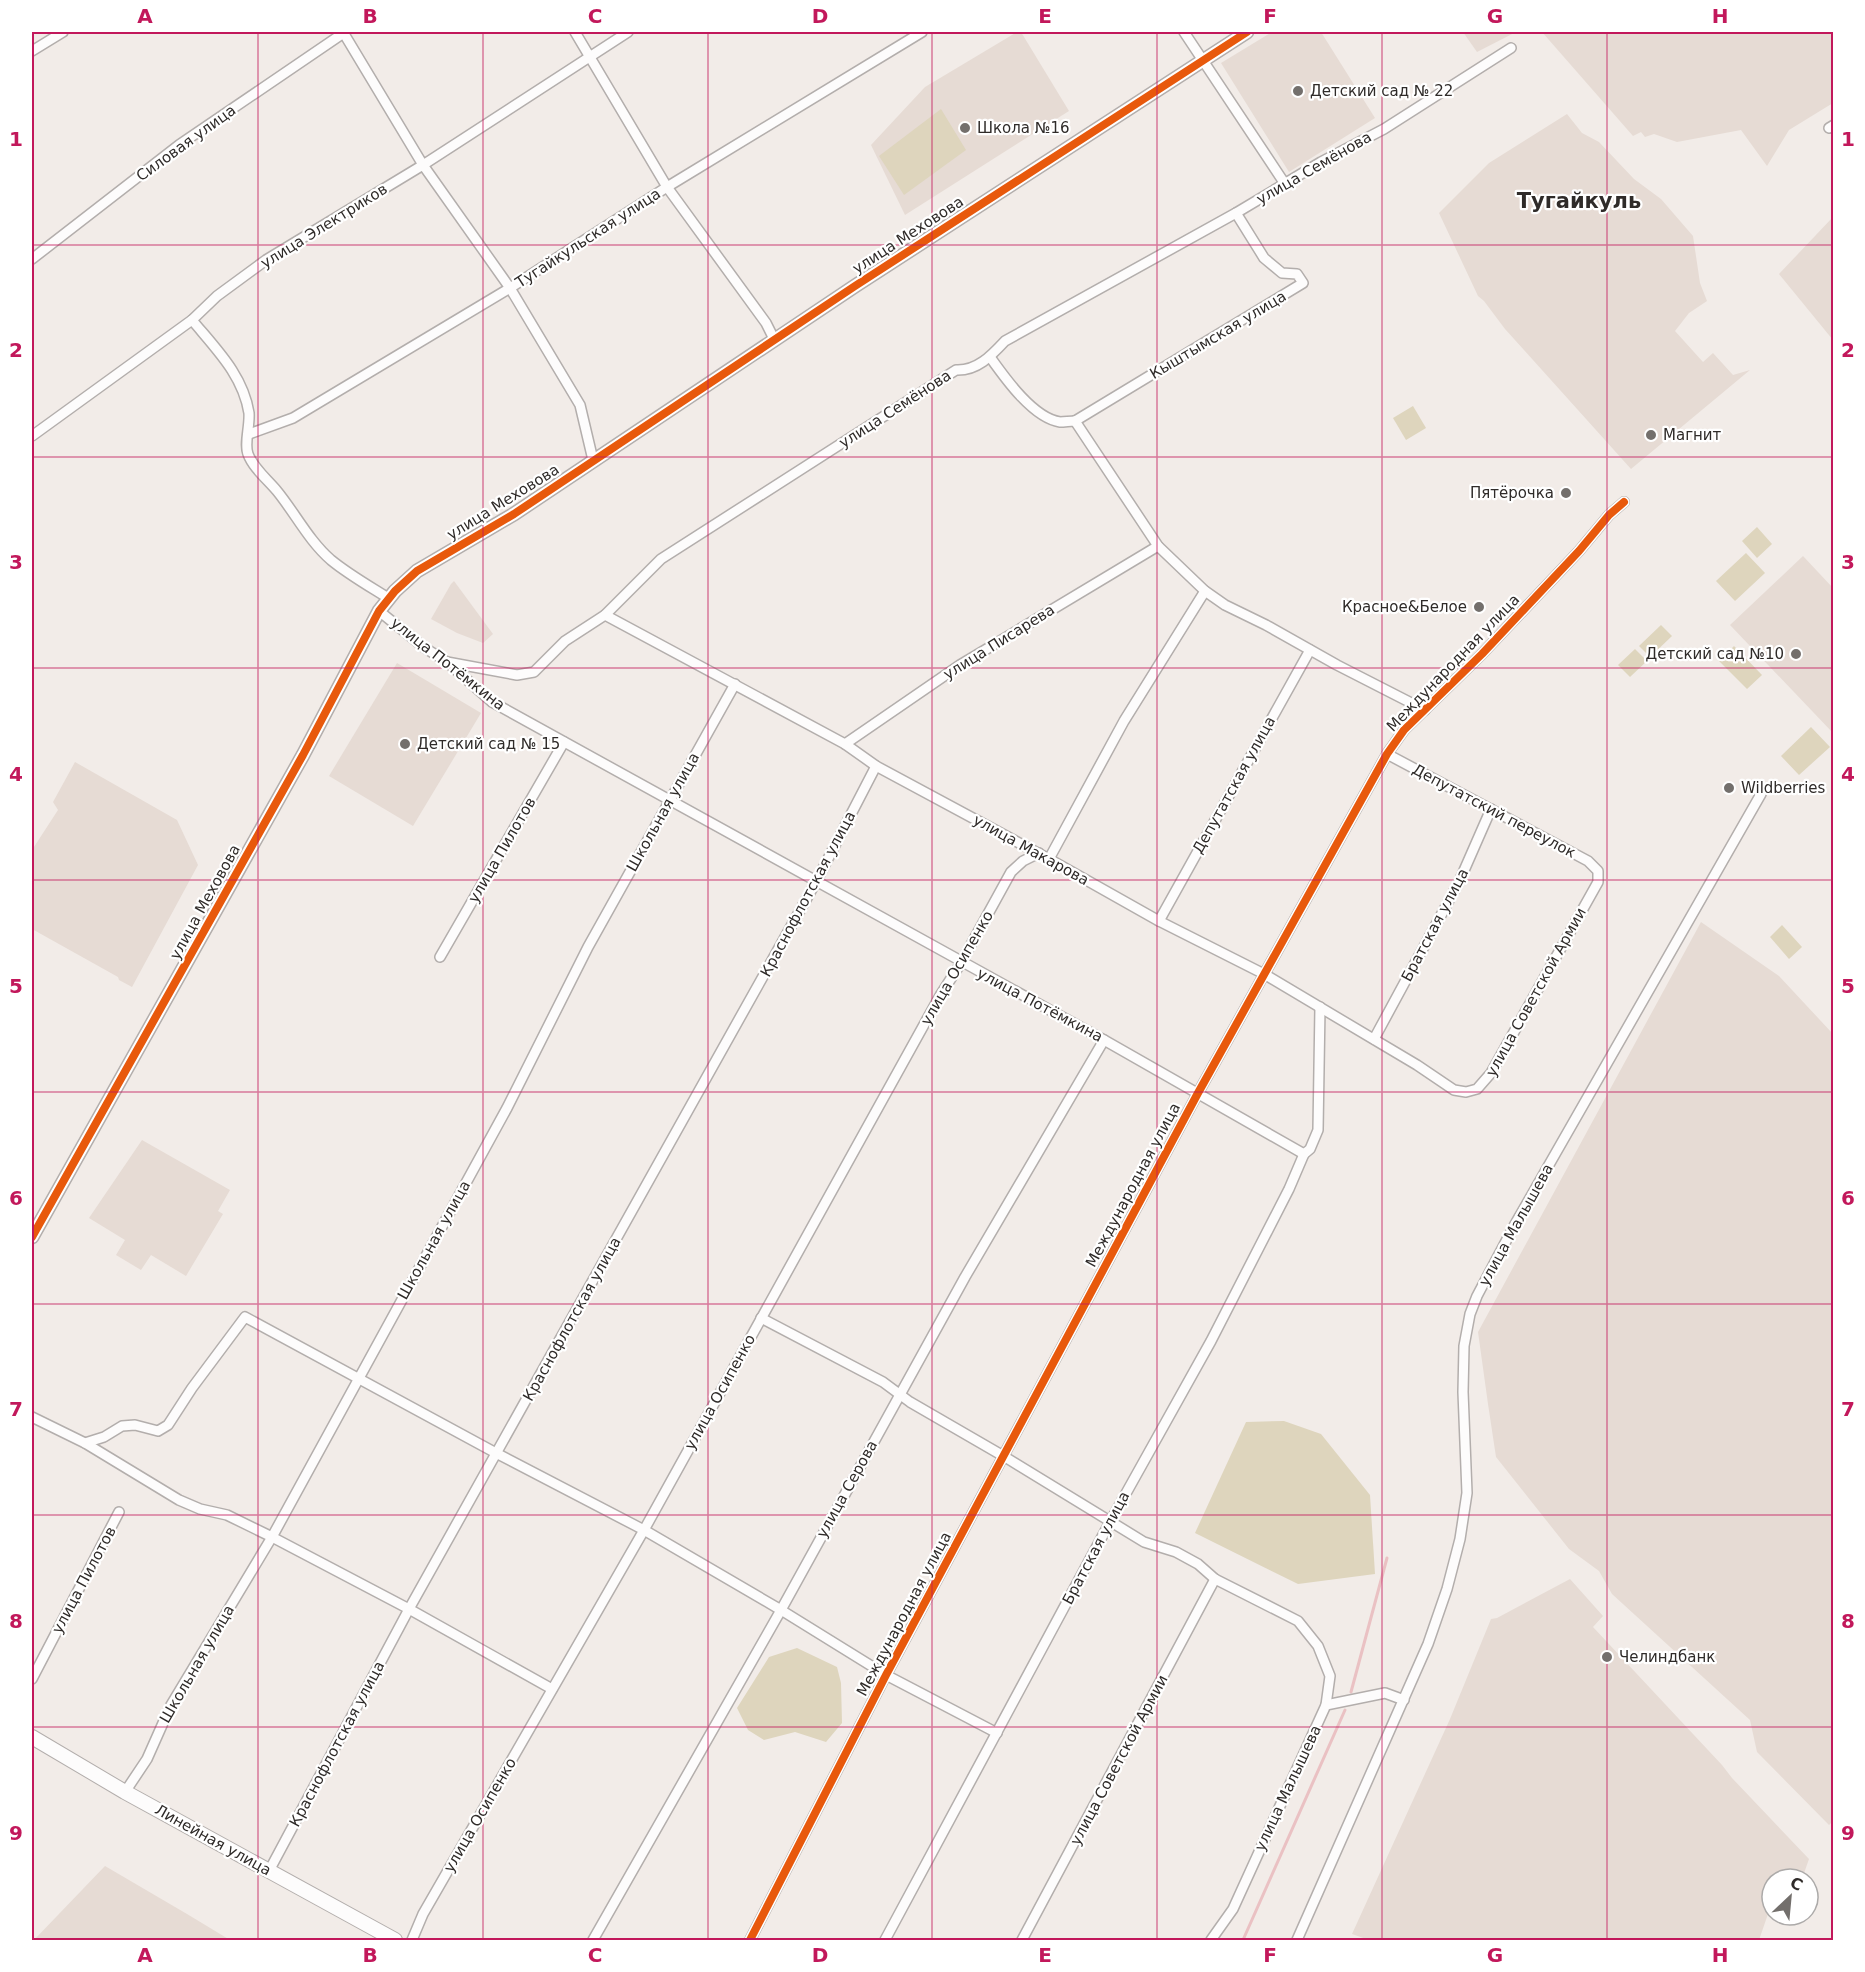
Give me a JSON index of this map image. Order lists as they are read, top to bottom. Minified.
{"streets":{"main road":["Линейная улица"],"street":["Силовая улица","улица Семёнова","улица Электриков","улица Меховова","Тугайкульская улица","Кыштымская улица","улица Писарева","Международная улица","улица Потёмкина","Депутатская улица","Депутатский переулок","Школьная улица","улица Пилотов","улица Макарова","Краснофлотская улица","Братская улица","улица Осипенко","улица Советской Армии","улица Малышева","улица Серова"]},"crossings":[["улица Семёнова","Кыштымская улица"],["улица Семёнова","улица Потёмкина"],["улица Семёнова","улица Макарова"],["улица Меховова","улица Потёмкина"],["улица Писарева","улица Макарова"],["Международная улица","улица Потёмкина"],["Международная улица","Депутатский переулок"],["Международная улица","улица Макарова"],["улица Потёмкина","Школьная улица"],["улица Потёмкина","улица Пилотов"],["улица Потёмкина","Краснофлотская улица"],["улица Потёмкина","Братская улица"],["улица Потёмкина","улица Осипенко"],["улица Потёмкина","улица Серова"],["Депутатская улица","улица Макарова"],["Депутатский переулок","Братская улица"],["Депутатский переулок","улица Советской Армии"],["Школьная улица","улица Макарова"],["Школьная улица","Линейная улица"],["улица Макарова","Краснофлотская улица"],["улица Макарова","Братская улица"],["улица Макарова","улица Осипенко"],["улица Макарова","улица Советской Армии"],["Краснофлотская улица","Линейная улица"]],"districts":["Тугайкуль"],"places":["Детский сад № 22","Школа №16","Магнит","Пятёрочка","Красное&Белое","Детский сад №10","Детский сад № 15","Wildberries","Челиндбанк"],"north":"top right","grid":{"columns":["A","B","C","D","E","F","G","H"],"rows":["1","2","3","4","5","6","7","8","9"]}}
